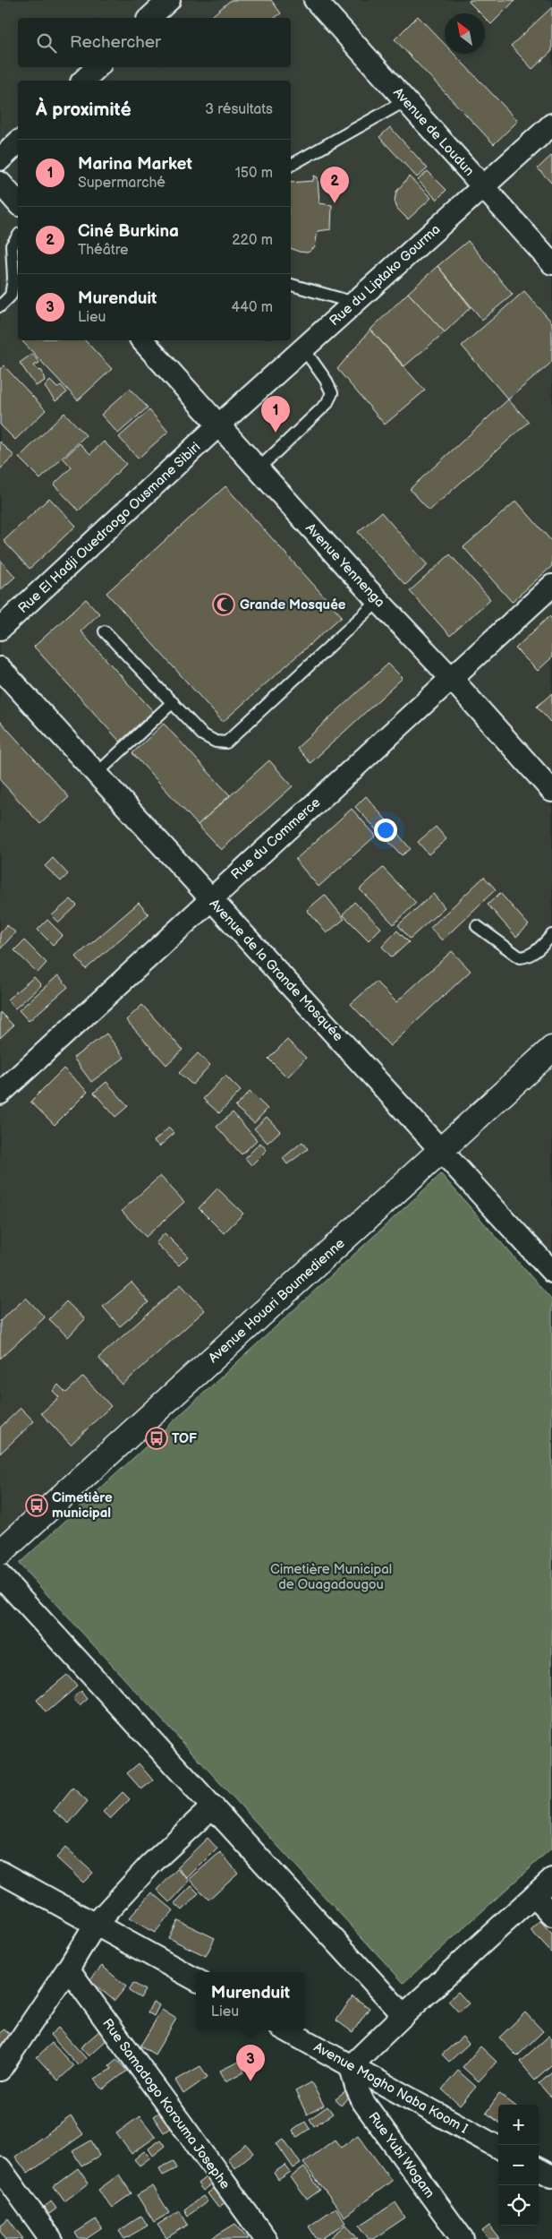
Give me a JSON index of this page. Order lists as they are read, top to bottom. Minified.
{"streets":{"main road":["Avenue Houari Boumedienne"],"street":["Avenue de Loudun","Rue du Liptako Gourma","Rue El Hadji Ouedraogo Ousmane Sibiri","Avenue Yennenga","Rue du Commerce","Avenue de la Grande Mosquée","Avenue Mogho Naba Koom I","Rue Samadogo Korouma Josephe","Rue Yubi Wogam"]},"crossings":[["Avenue de Loudun","Rue du Liptako Gourma"],["Rue du Liptako Gourma","Rue El Hadji Ouedraogo Ousmane Sibiri"],["Rue du Liptako Gourma","Avenue Yennenga"],["Rue El Hadji Ouedraogo Ousmane Sibiri","Avenue Yennenga"],["Avenue Yennenga","Rue du Commerce"],["Rue du Commerce","Avenue de la Grande Mosquée"],["Avenue de la Grande Mosquée","Avenue Houari Boumedienne"],["Avenue Mogho Naba Koom I","Rue Yubi Wogam"]],"parks":["Cimetière Municipal de Ouagadougou"],"places":{"mosque":["Grande Mosquée"],"bus stop":["TOF","Cimetière municipal"]},"north":"top left","page":{"search":"Rechercher","heading":["À proximité","3 résultats"],"list":[{"mark":"1","name":"Marina Market","note":"Supermarché","value":"150 m"},{"mark":"2","name":"Ciné Burkina","note":"Théâtre","value":"220 m"},{"mark":"3","name":"Murenduit","note":"Lieu","value":"440 m"}],"pins":["2","1","3"],"popup":["Murenduit","Lieu"],"map_buttons":["+","−"]}}
